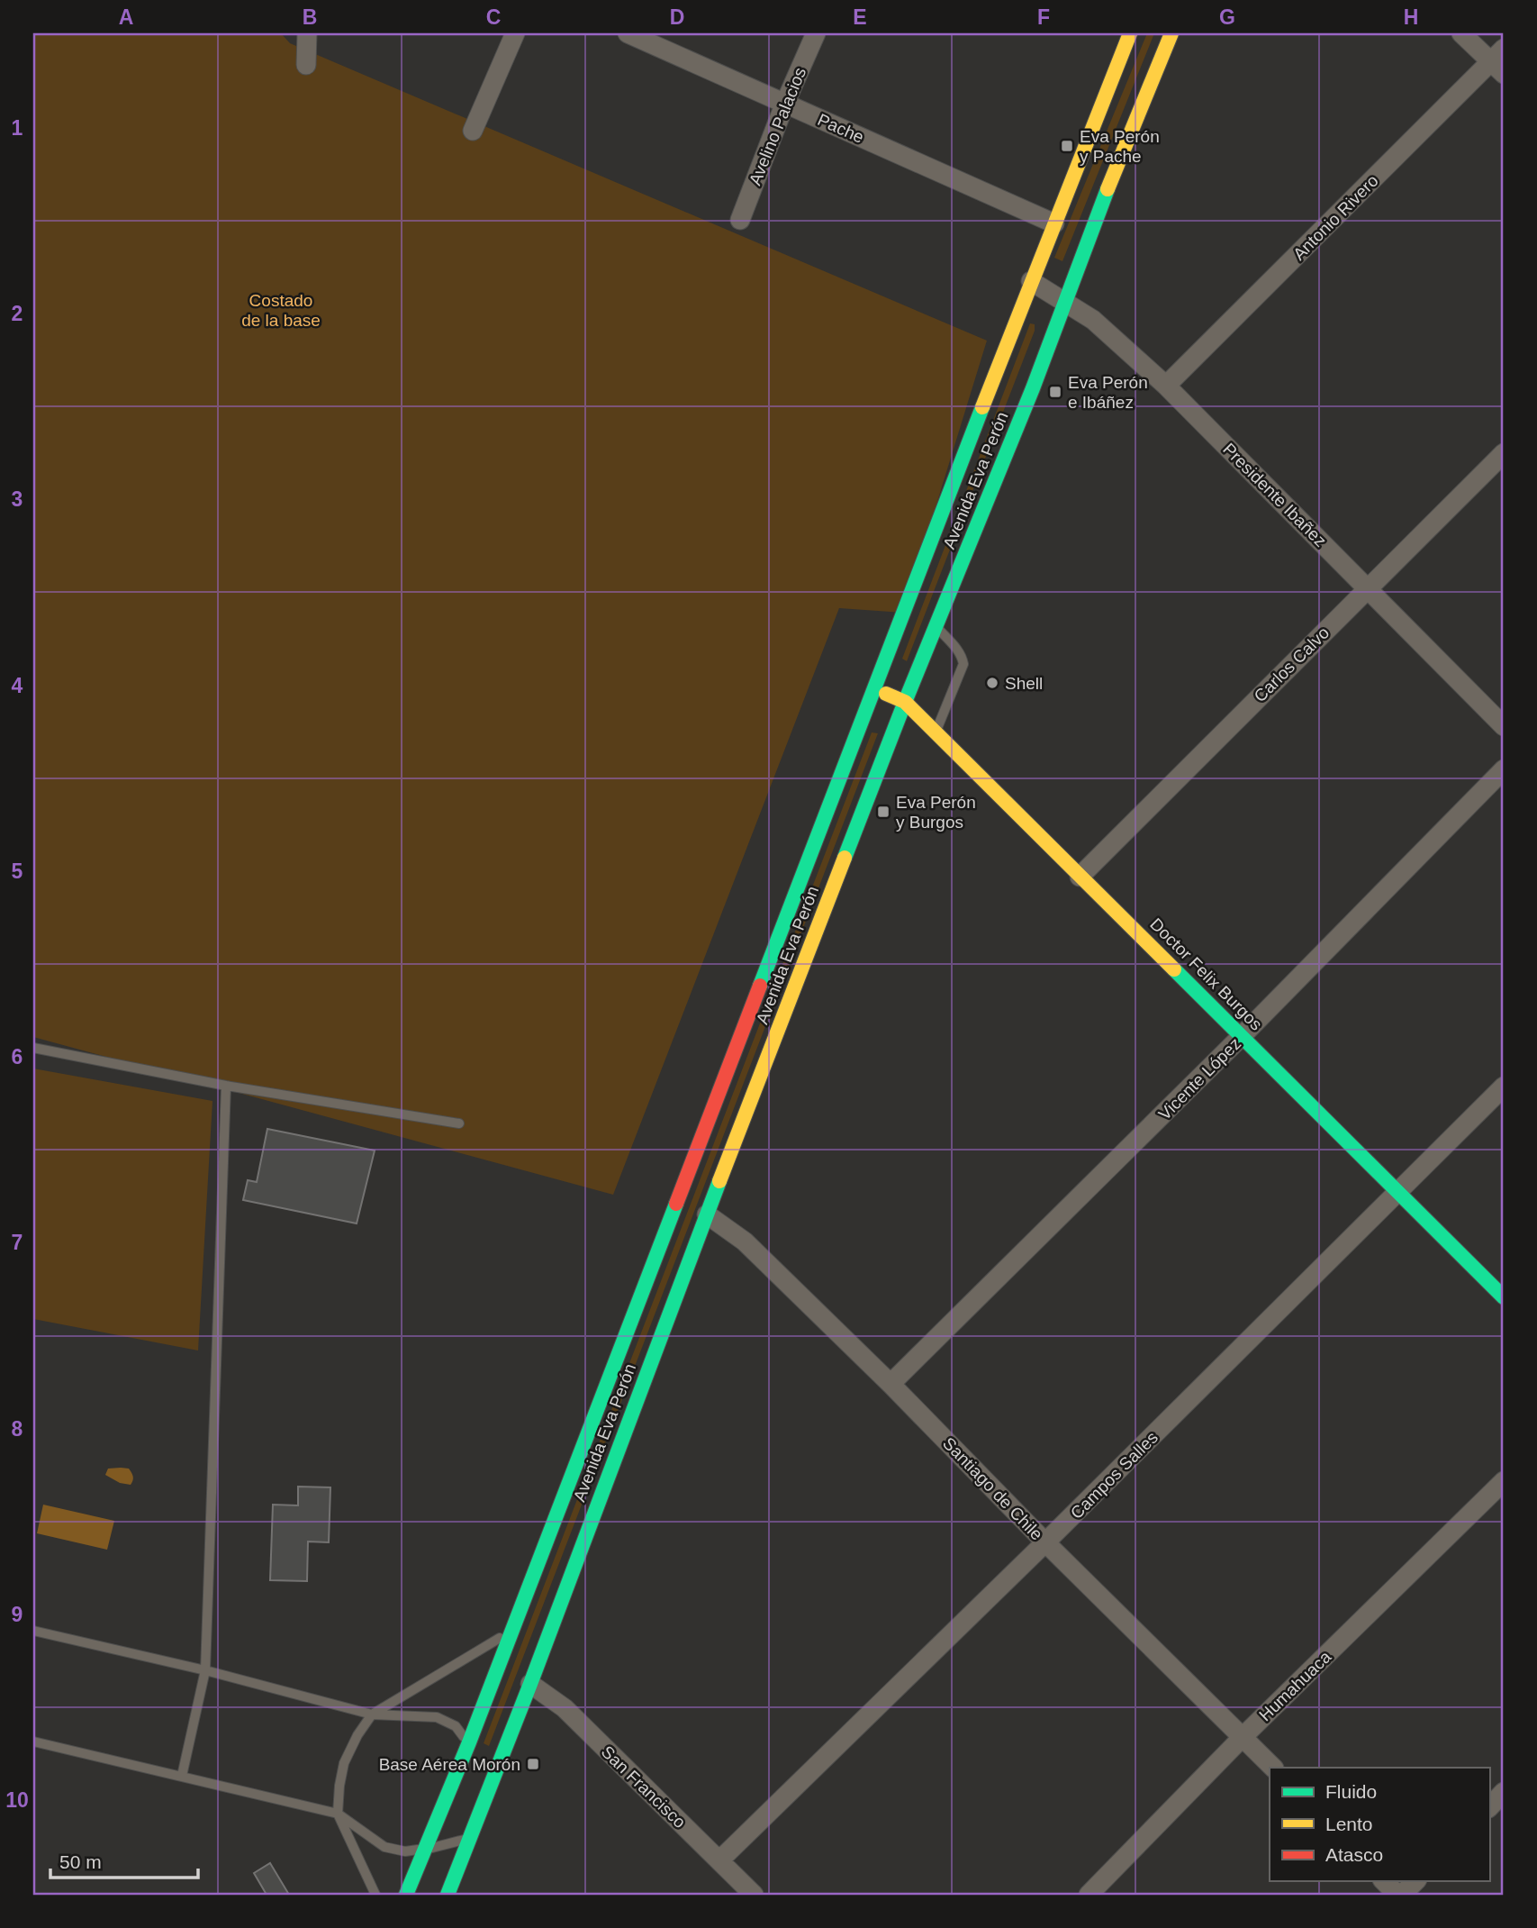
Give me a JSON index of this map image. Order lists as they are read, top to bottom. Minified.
{"streets":{"main road":["Avenida Eva Perón","Doctor Felix Burgos"],"street":["Avelino Palacios","Pache","Antonio Rivero","Presidente Ibañez","Carlos Calvo","Vicente López","Campos Salles","Santiago de Chile","Humahuaca","San Francisco"]},"crossings":[["Avelino Palacios","Pache"],["Pache","Avenida Eva Perón"],["Antonio Rivero","Presidente Ibañez"],["Avenida Eva Perón","Presidente Ibañez"],["Avenida Eva Perón","Doctor Felix Burgos"],["Avenida Eva Perón","Santiago de Chile"],["Avenida Eva Perón","San Francisco"],["Presidente Ibañez","Carlos Calvo"],["Carlos Calvo","Doctor Felix Burgos"],["Doctor Felix Burgos","Vicente López"],["Doctor Felix Burgos","Campos Salles"],["Vicente López","Santiago de Chile"],["Campos Salles","Santiago de Chile"],["Campos Salles","San Francisco"],["Santiago de Chile","Humahuaca"]],"parks":["Costado de la base"],"places":{"transit":["Eva Perón y Pache","Eva Perón e Ibáñez","Eva Perón y Burgos","Base Aérea Morón"],"other":["Shell"]},"legend":["Fluido","Lento","Atasco"],"scale_bar":"50 m","grid":{"columns":["A","B","C","D","E","F","G","H"],"rows":["1","2","3","4","5","6","7","8","9","10"]}}
